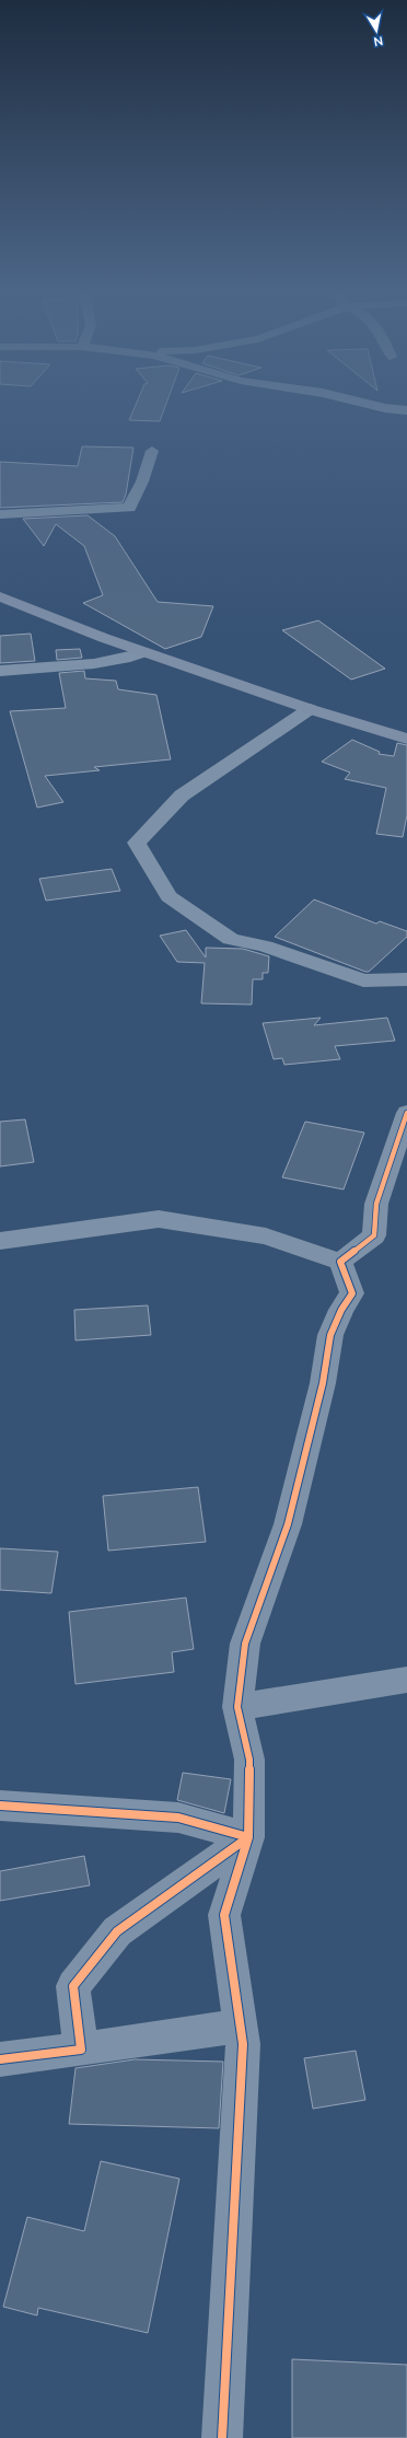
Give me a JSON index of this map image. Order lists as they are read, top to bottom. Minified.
{"north":"bottom"}
